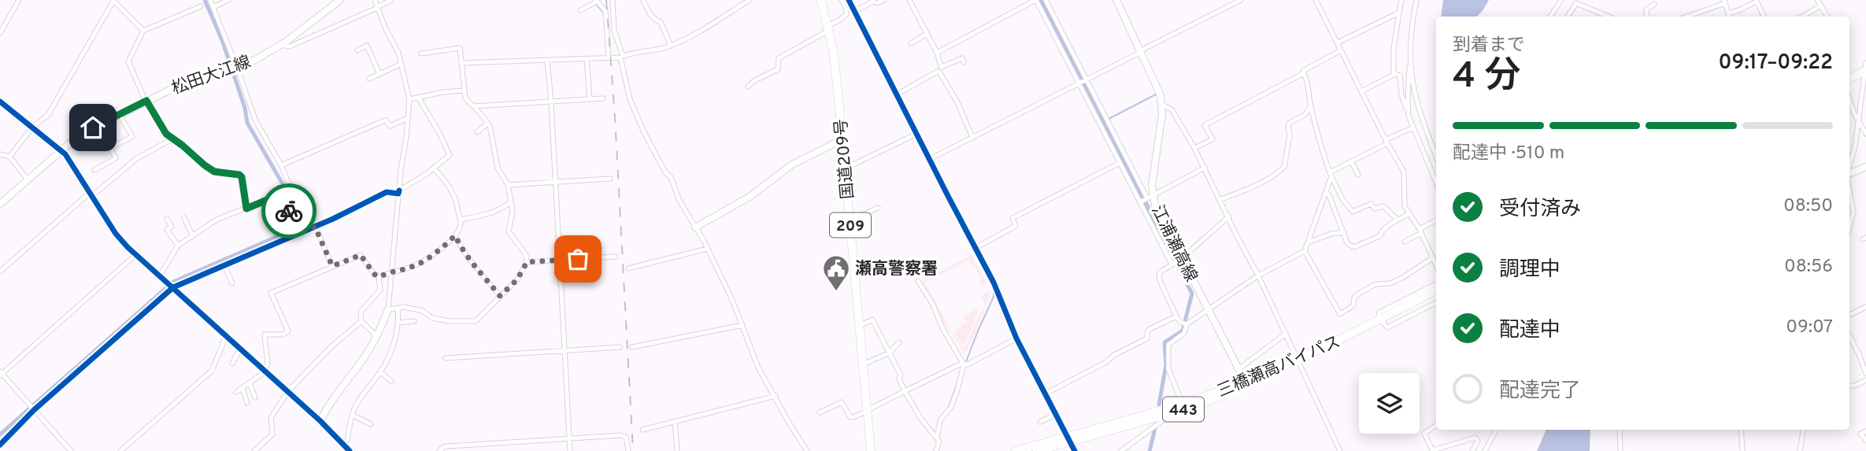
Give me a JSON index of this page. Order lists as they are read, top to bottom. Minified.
{"streets":{"highway":["国道209号","209","三橋瀬高バイパス","443"],"street":["松田大江線","江浦瀬高線"]},"crossings":[["江浦瀬高線","三橋瀬高バイパス"]],"places":{"public building":["瀬高警察署"]},"page":{"heading":["4 分","到着まで","09:17–09:22"],"bar":"配達中 · 510 m","list":[["受付済み","08:50"],["調理中","08:56"],["配達中","09:07"],"配達完了"]}}
